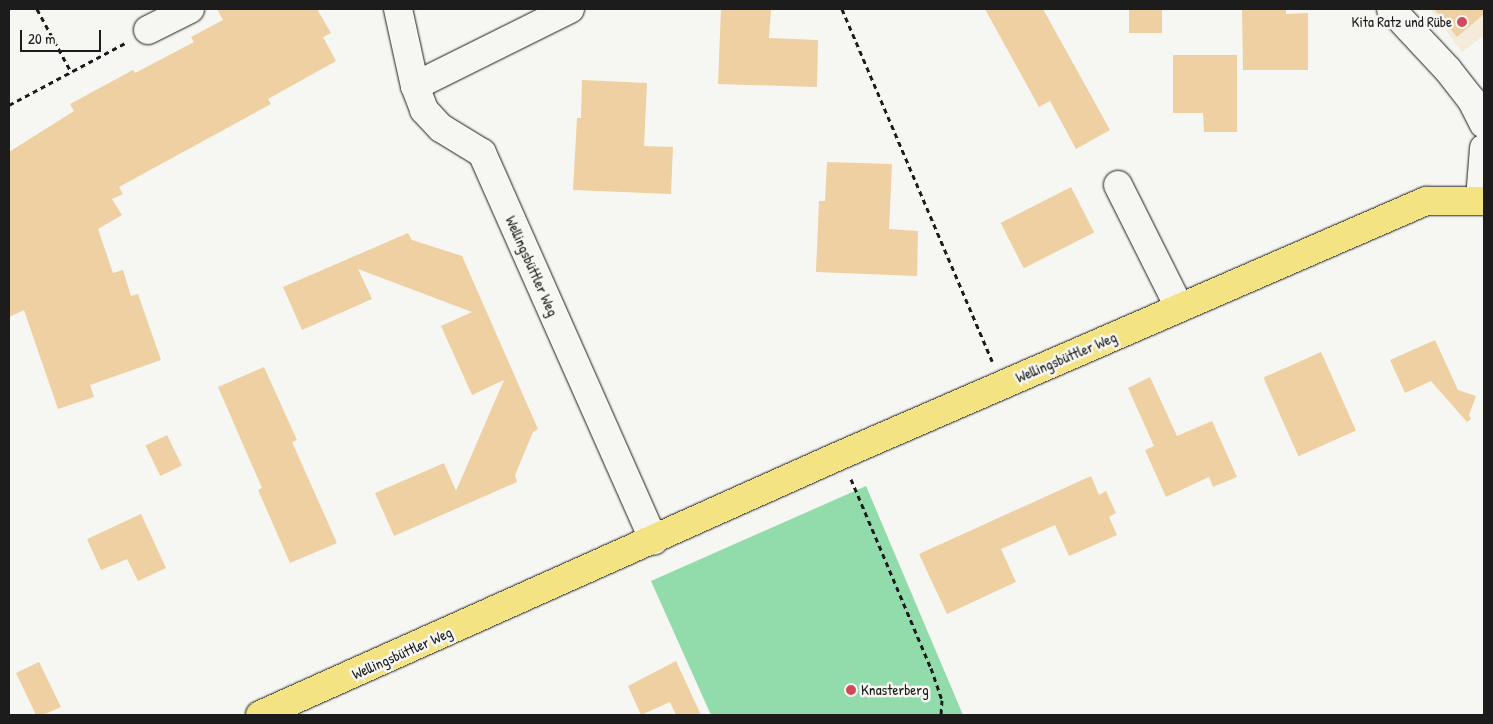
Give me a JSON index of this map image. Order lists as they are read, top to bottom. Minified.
{"streets":{"main road":["Wellingsbüttler Weg"]},"places":["Kita Ratz und Rübe","Knasterberg"],"scale_bar":"20 m"}
